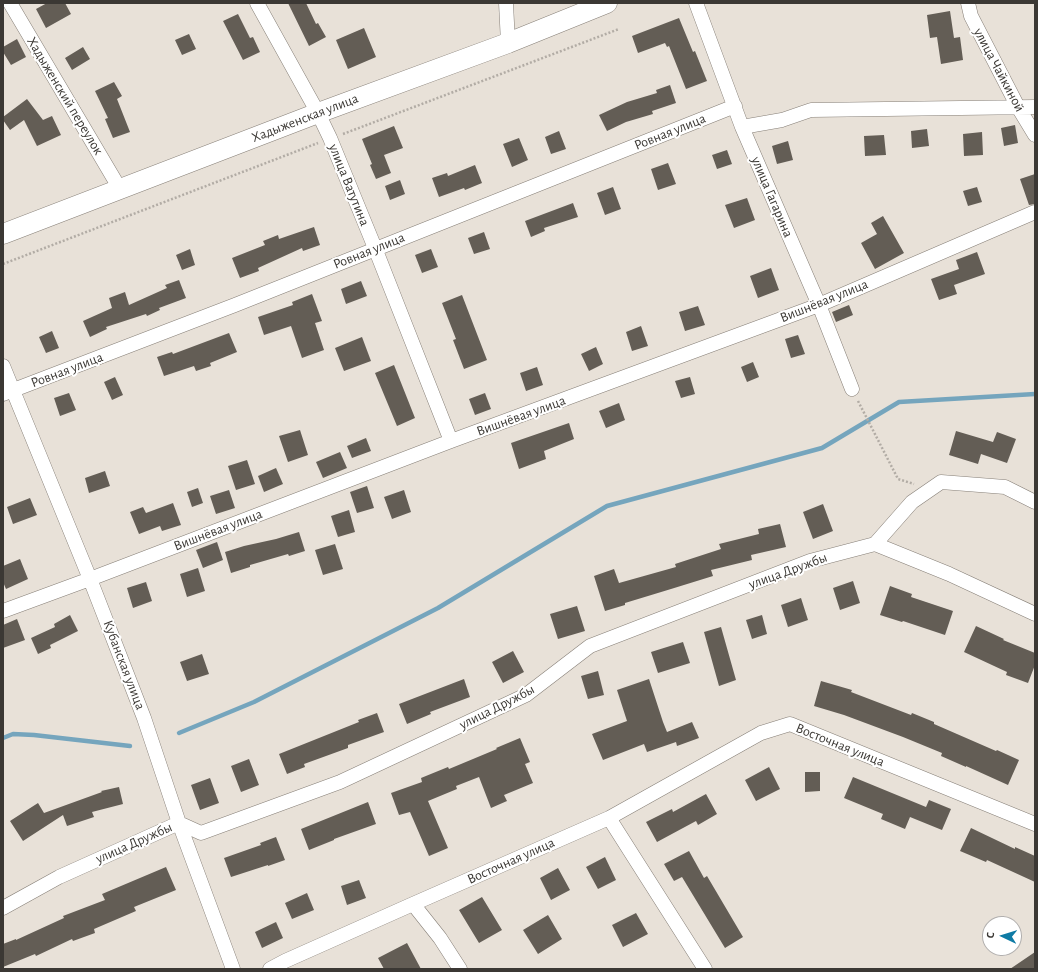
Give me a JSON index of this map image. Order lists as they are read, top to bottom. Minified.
{"streets":{"main road":["Хадыженская улица"],"street":["улица Чайкиной","Хадыженский переулок","Ровная улица","улица Ватутина","улица Гагарина","Вишнёвая улица","улица Дружбы","Кубанская улица","Восточная улица"]},"crossings":[["Хадыженский переулок","Хадыженская улица"],["Хадыженская улица","улица Ватутина"],["Ровная улица","улица Ватутина"],["Ровная улица","улица Гагарина"],["Ровная улица","Кубанская улица"],["улица Ватутина","Вишнёвая улица"],["улица Гагарина","Вишнёвая улица"],["Вишнёвая улица","Кубанская улица"],["улица Дружбы","Кубанская улица"]],"north":"left"}
